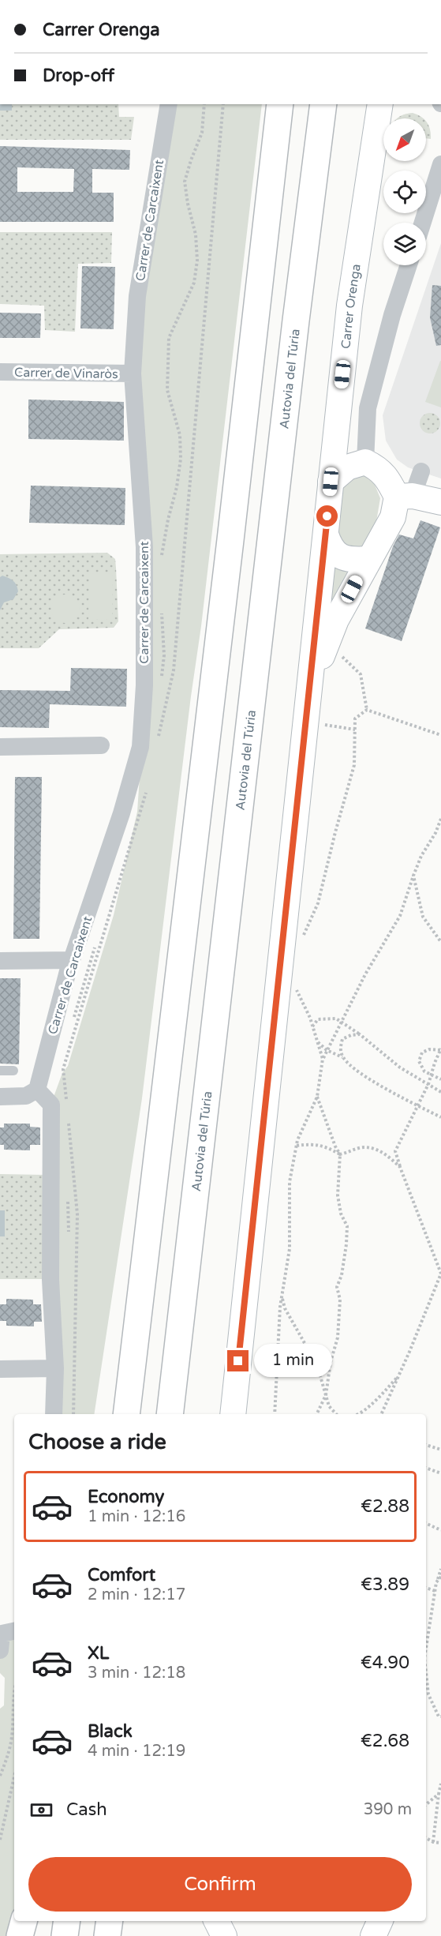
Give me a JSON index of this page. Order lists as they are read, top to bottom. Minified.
{"streets":{"highway":["Autovia del Túria"],"street":["Carrer de Carcaixent","Carrer Orenga","Carrer de Vinaròs"]},"crossings":[["Carrer de Carcaixent","Carrer de Vinaròs"]],"north":"bottom left","page":{"banner":["Carrer Orenga","Drop-off"],"bubble":"1 min","heading":"Choose a ride","list":[{"name":"Economy","note":"1 min · 12:16","value":"€2.88"},{"name":"Comfort","note":"2 min · 12:17","value":"€3.89"},{"name":"XL","note":"3 min · 12:18","value":"€4.90"},{"name":"Black","note":"4 min · 12:19","value":"€2.68"}],"pay":["Cash","390 m"],"buttons":"Confirm"}}
